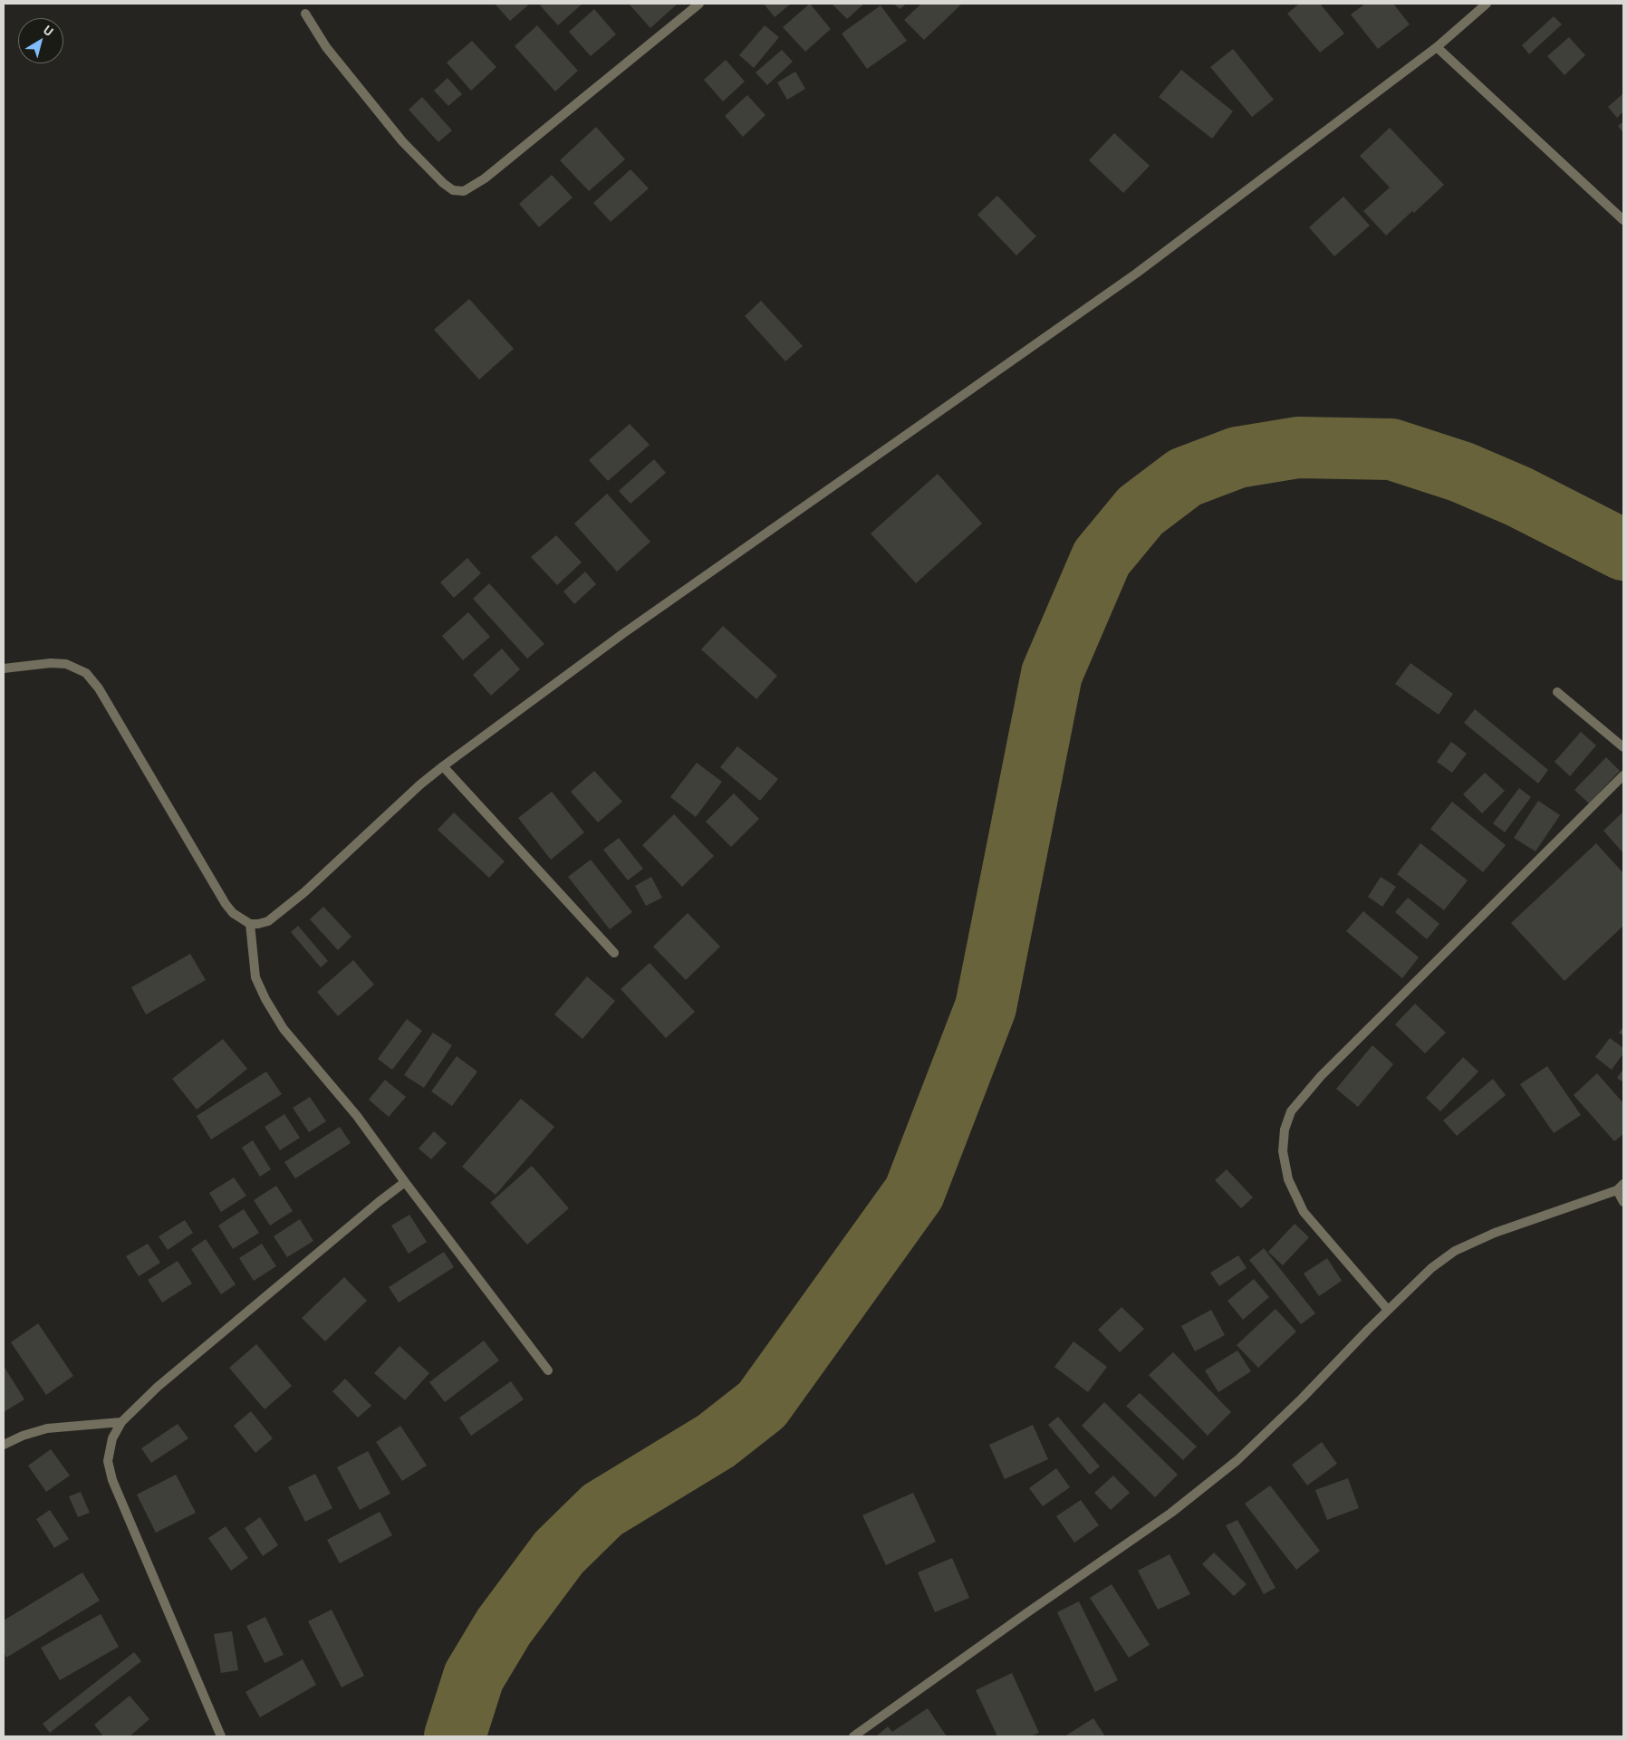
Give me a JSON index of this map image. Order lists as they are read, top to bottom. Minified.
{"north":"top right"}
